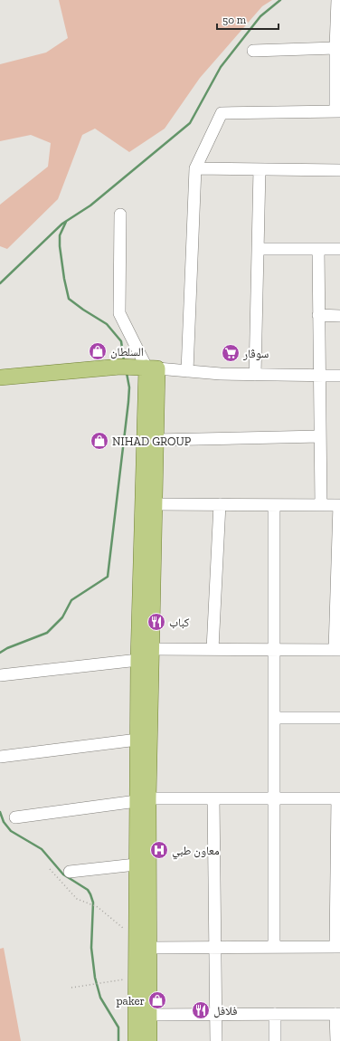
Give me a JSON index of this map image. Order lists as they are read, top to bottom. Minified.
{"places":{"shop":["السلطان","NIHAD GROUP","paker"],"supermarket":["سوڤار"],"restaurant":["كباب","فلافل"],"hospital":["معاون طبي"]},"scale_bar":"50 m"}
